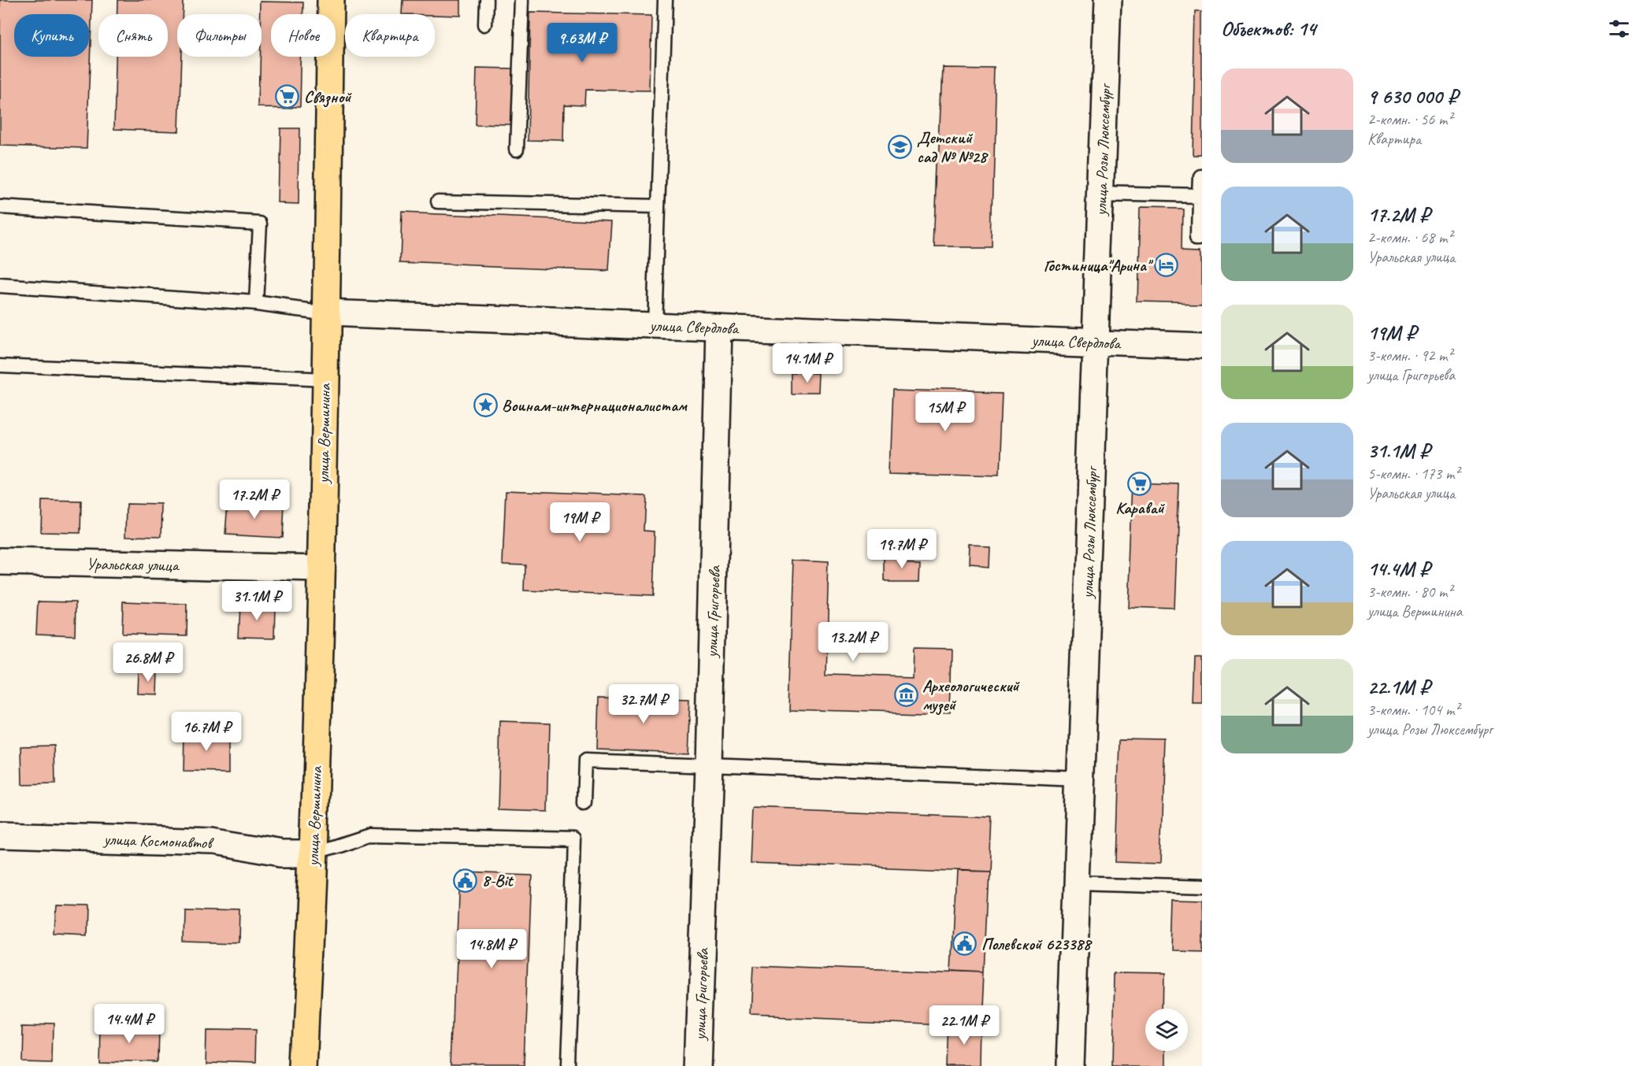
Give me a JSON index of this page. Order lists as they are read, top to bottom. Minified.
{"streets":{"main road":["улица Вершинина"],"street":["улица Розы Люксембург","улица Свердлова","Уральская улица","улица Григорьева","улица Космонавтов"]},"crossings":[["улица Розы Люксембург","улица Свердлова"],["улица Свердлова","улица Вершинина"],["улица Свердлова","улица Григорьева"],["улица Вершинина","Уральская улица"],["улица Вершинина","улица Космонавтов"]],"places":{"supermarket":["Связной","Каравай"],"school or university":["Детский сад № №28"],"hotel":["Гостиница\"Арина\""],"place":["Воинам-интернационалистам"],"museum":["Археологический музей"],"public building":["8-Bit","Полевской 623388"]},"page":{"heading":"Объектов: 14","chip":["Купить","Снять","Фильтры","Новое","Квартира"],"price":["9.63M ₽","14.1M ₽","15M ₽","17.2M ₽","19M ₽","19.7M ₽","31.1M ₽","13.2M ₽","26.8M ₽","32.7M ₽","16.7M ₽","14.8M ₽","14.4M ₽","22.1M ₽"],"list":[{"name":"9 630 000 ₽","note":"2-комн. · 56 m² · Квартира"},{"name":"17.2M ₽","note":"2-комн. · 68 m² · Уральская улица"},{"name":"19M ₽","note":"3-комн. · 92 m² · улица Григорьева"},{"name":"31.1M ₽","note":"5-комн. · 173 m² · Уральская улица"},{"name":"14.4M ₽","note":"3-комн. · 80 m² · улица Вершинина"},{"name":"22.1M ₽","note":"3-комн. · 104 m² · улица Розы Люксембург"}]}}
